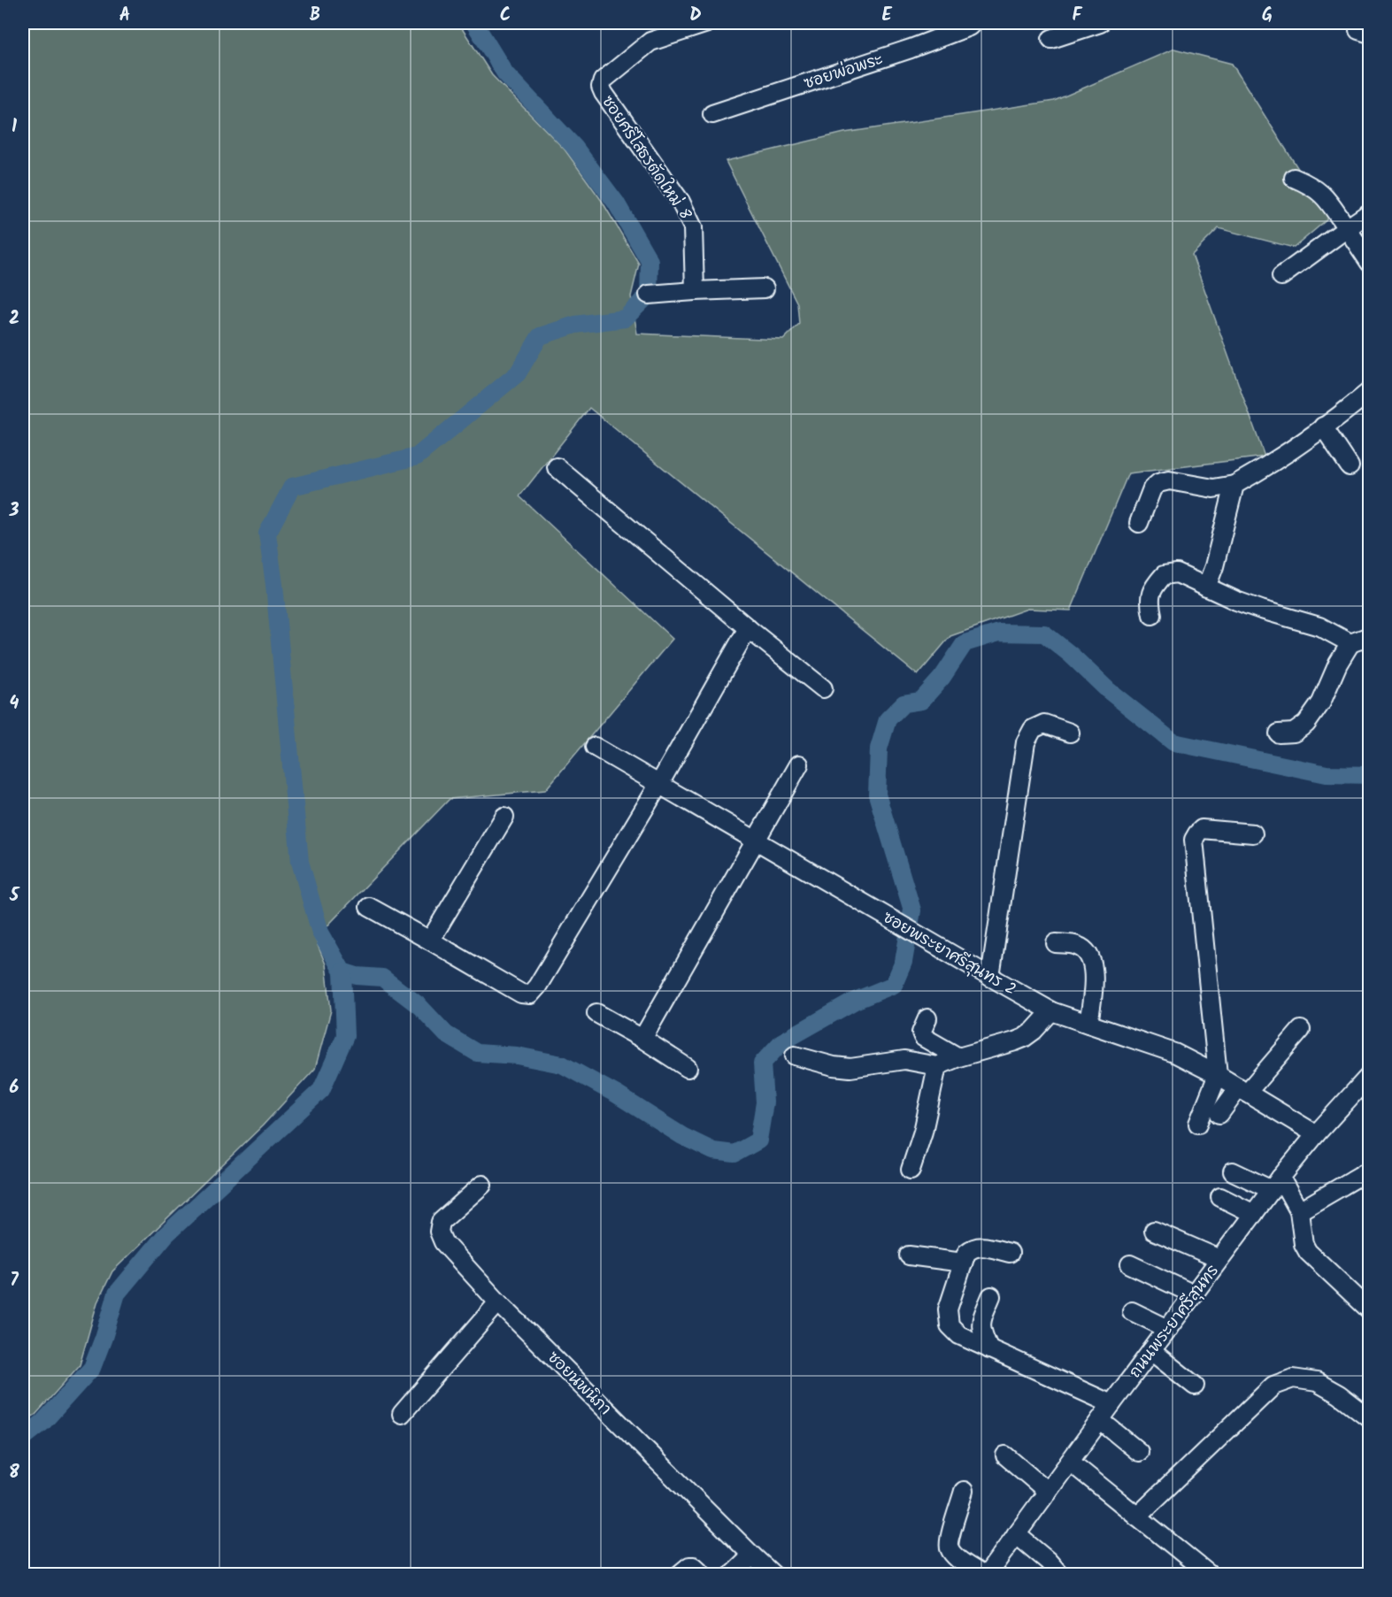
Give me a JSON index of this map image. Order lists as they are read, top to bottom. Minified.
{"streets":{"street":["ซอยพ่อพระ","ซอยศรีโสธรตัดใหม่ 8","ซอยพระยาศรีสุนทร 2","ถนนพระยาศรีสุนทร","ซอยนพนิภา"]},"crossings":[["ซอยพระยาศรีสุนทร 2","ถนนพระยาศรีสุนทร"]],"grid":{"columns":["A","B","C","D","E","F","G"],"rows":["1","2","3","4","5","6","7","8"]}}
